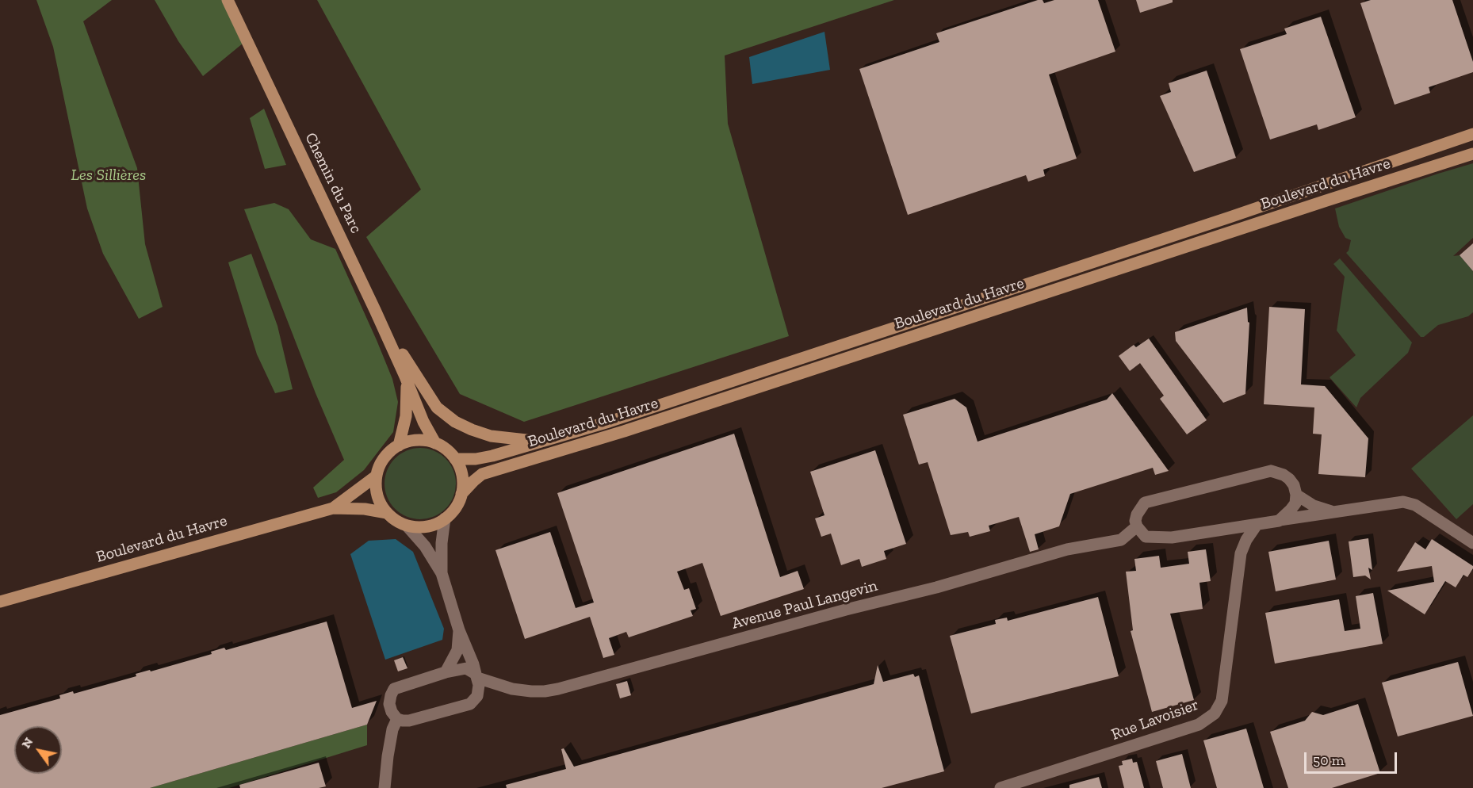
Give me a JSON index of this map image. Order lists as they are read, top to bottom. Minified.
{"streets":{"main road":["Chemin du Parc","Boulevard du Havre"],"street":["Avenue Paul Langevin","Rue Lavoisier"]},"crossings":[["Chemin du Parc","Boulevard du Havre"]],"parks":["Les Sillières"],"scale_bar":"50 m","north":"top left"}
